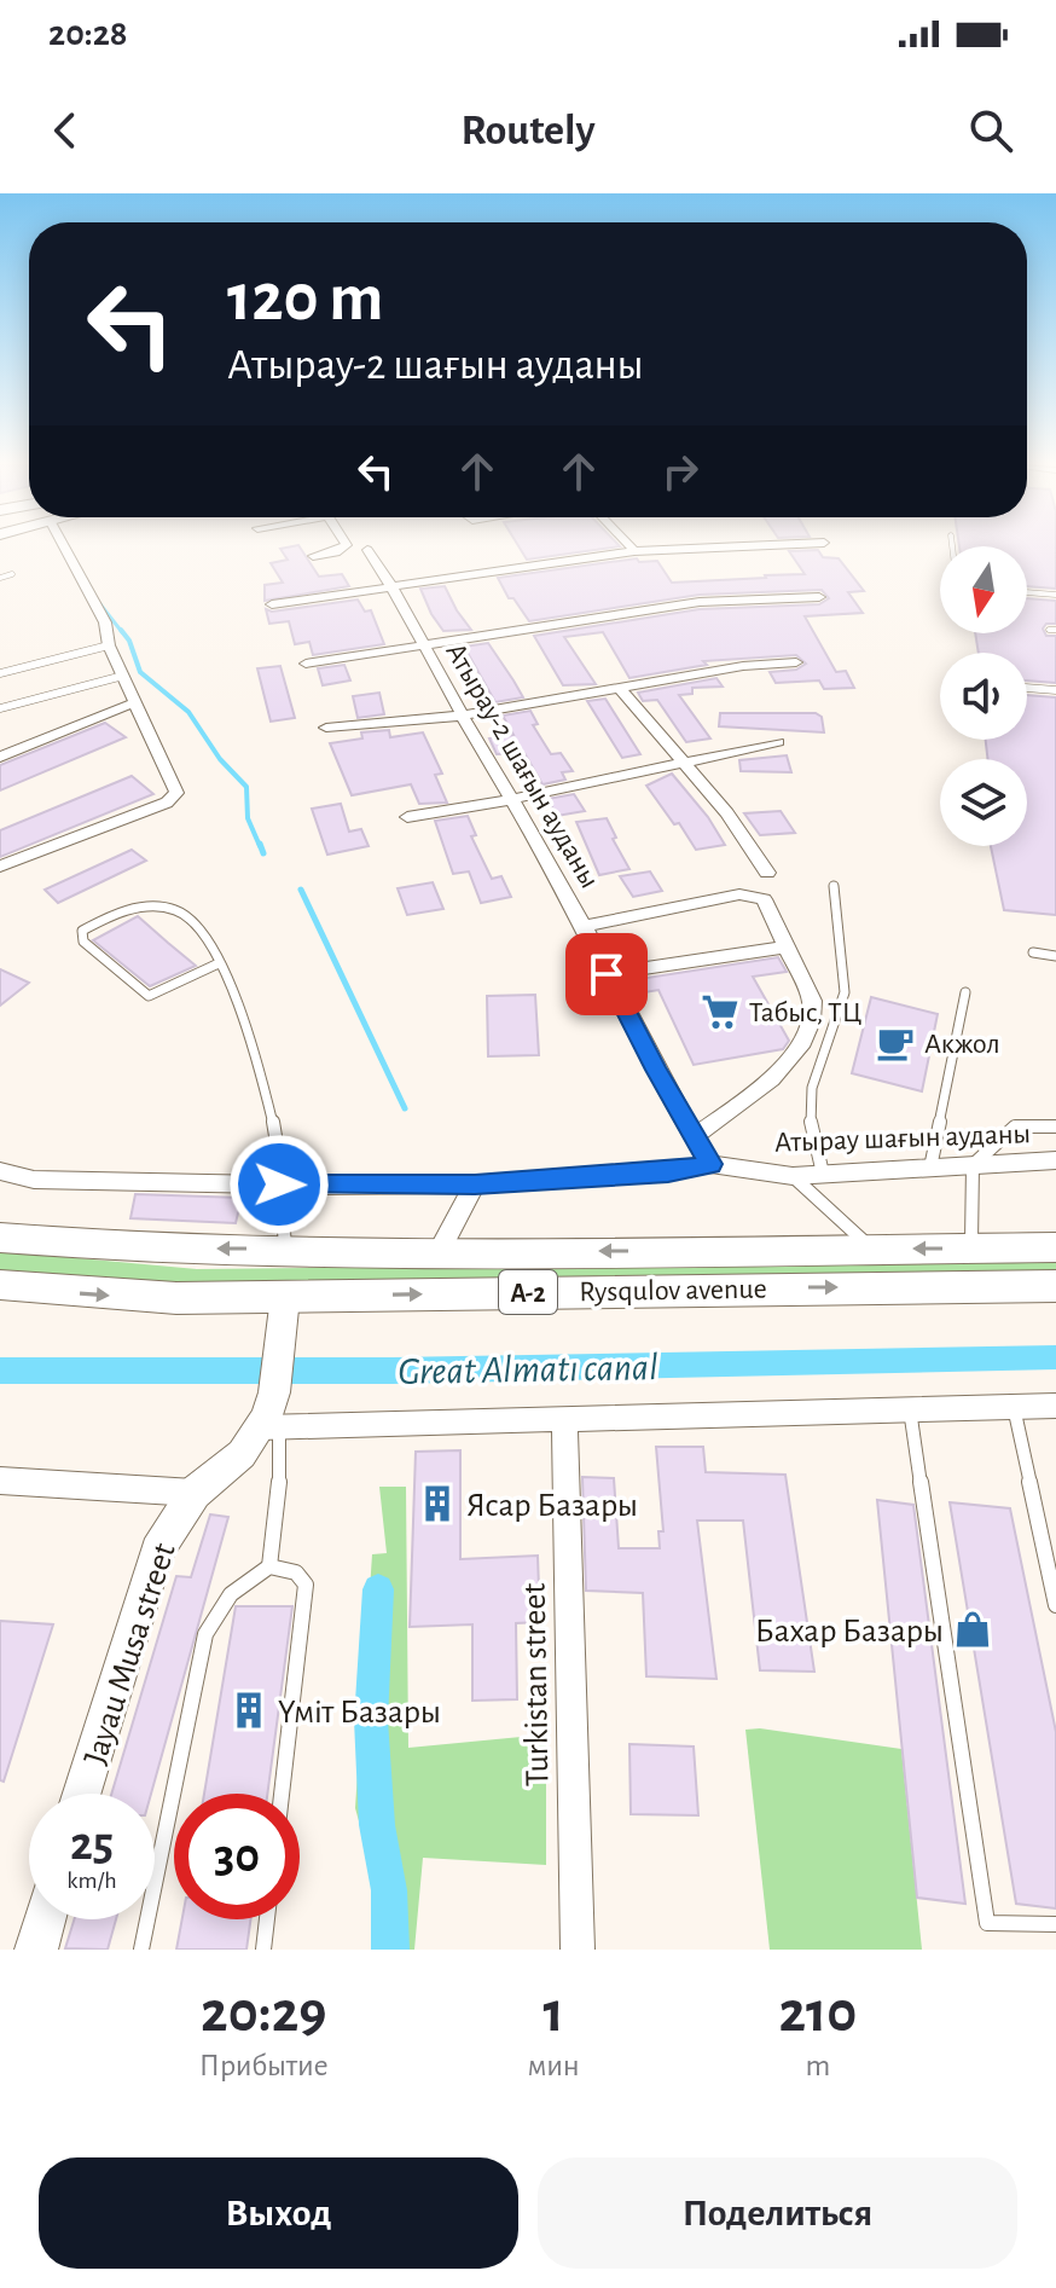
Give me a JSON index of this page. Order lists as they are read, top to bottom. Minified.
{"streets":{"main road":["Rysqulov avenue","A-2"],"street":["Атырау-2 шағын ауданы","Атырау шағын ауданы","Jayau Musa street","Turkistan street"]},"crossings":[["Атырау-2 шағын ауданы","Атырау шағын ауданы"],["Rysqulov avenue","Jayau Musa street"]],"water":["Great Almatı canal"],"places":{"supermarket":["Табыс, ТЦ"],"cafe":["Акжол"],"building":["Ясар Базары","Үміт Базары"],"shop":["Бахар Базары"]},"north":"bottom","page":{"status":"20:28","header":"Routely","turn":["120 m","Атырау-2 шағын ауданы"],"speed":"25 km/h","limit":"30","eta":["20:29","Прибытие","1","мин","210","m"],"buttons":["Выход","Поделиться"]}}
